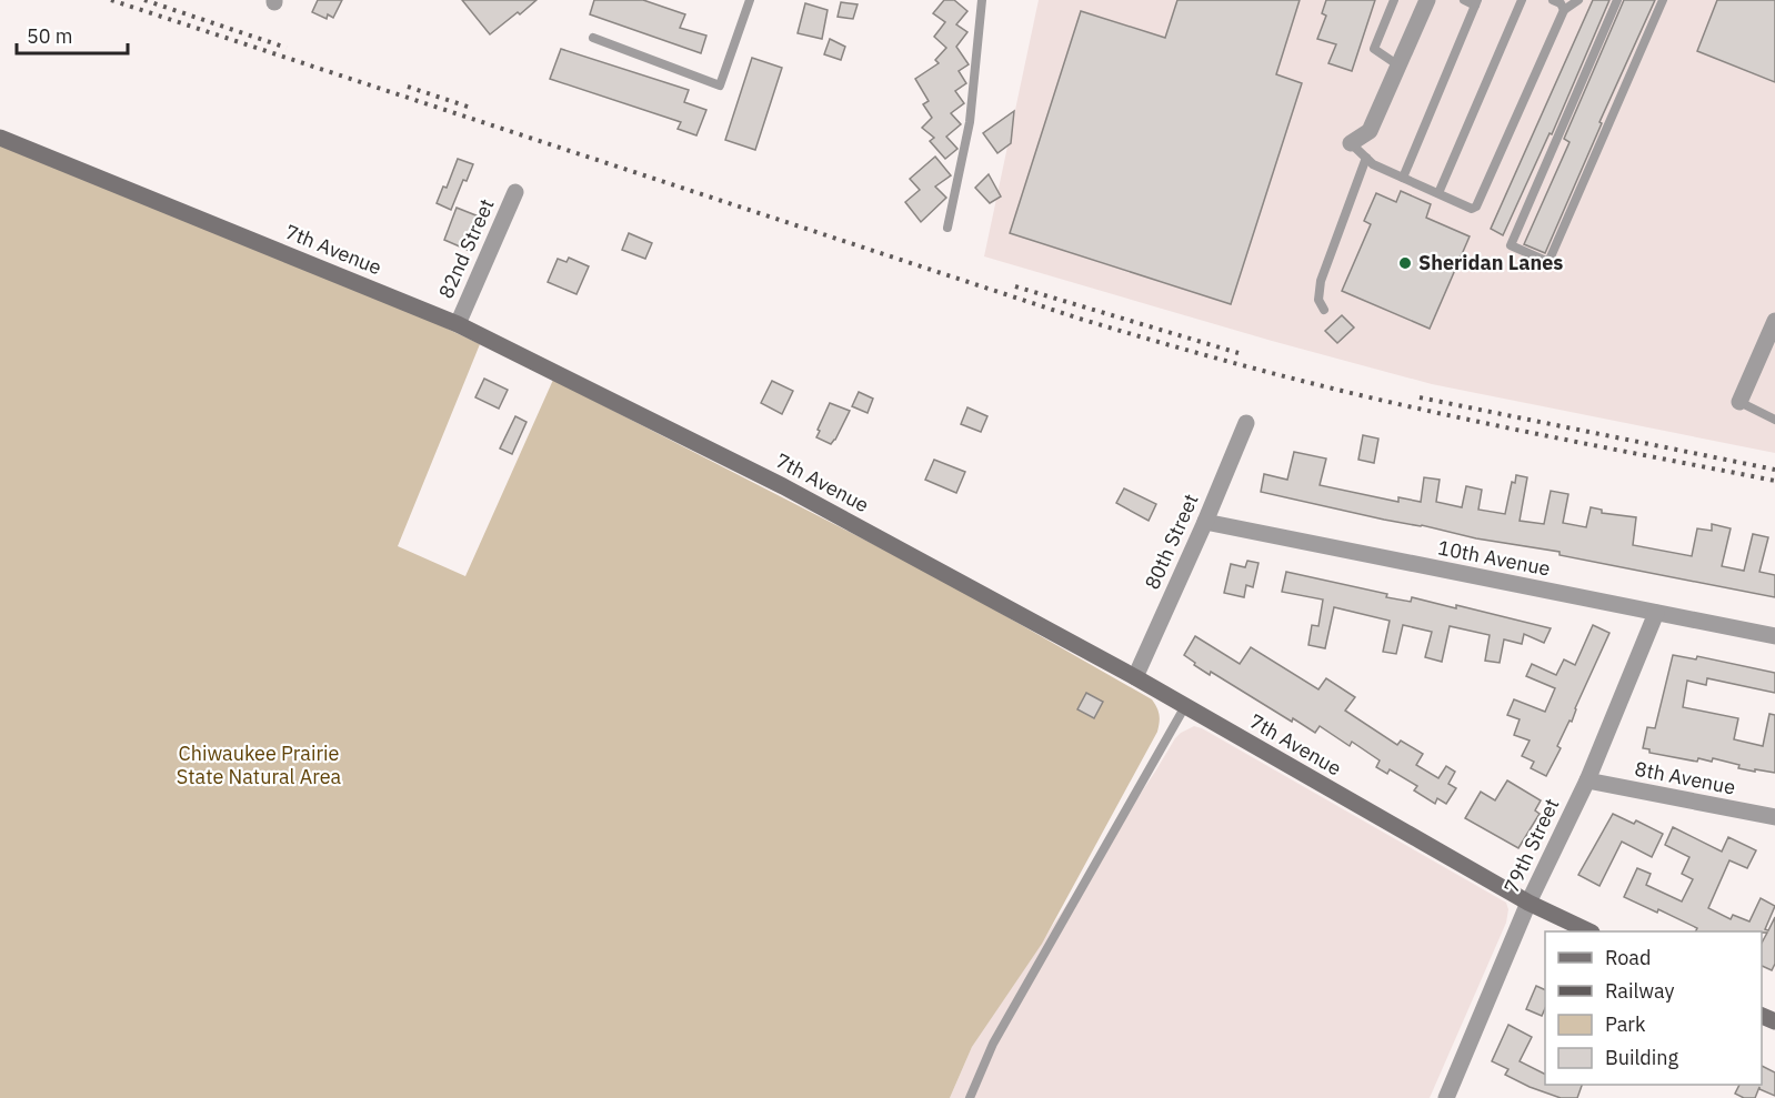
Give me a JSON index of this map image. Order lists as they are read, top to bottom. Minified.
{"streets":{"street":["82nd Street","7th Avenue","80th Street","10th Avenue","8th Avenue","79th Street"]},"crossings":[["82nd Street","7th Avenue"],["7th Avenue","80th Street"],["7th Avenue","79th Street"],["80th Street","10th Avenue"],["10th Avenue","79th Street"],["8th Avenue","79th Street"]],"parks":["Chiwaukee Prairie State Natural Area"],"places":["Sheridan Lanes"],"legend":["Road","Railway","Park","Building"],"scale_bar":"50 m"}
